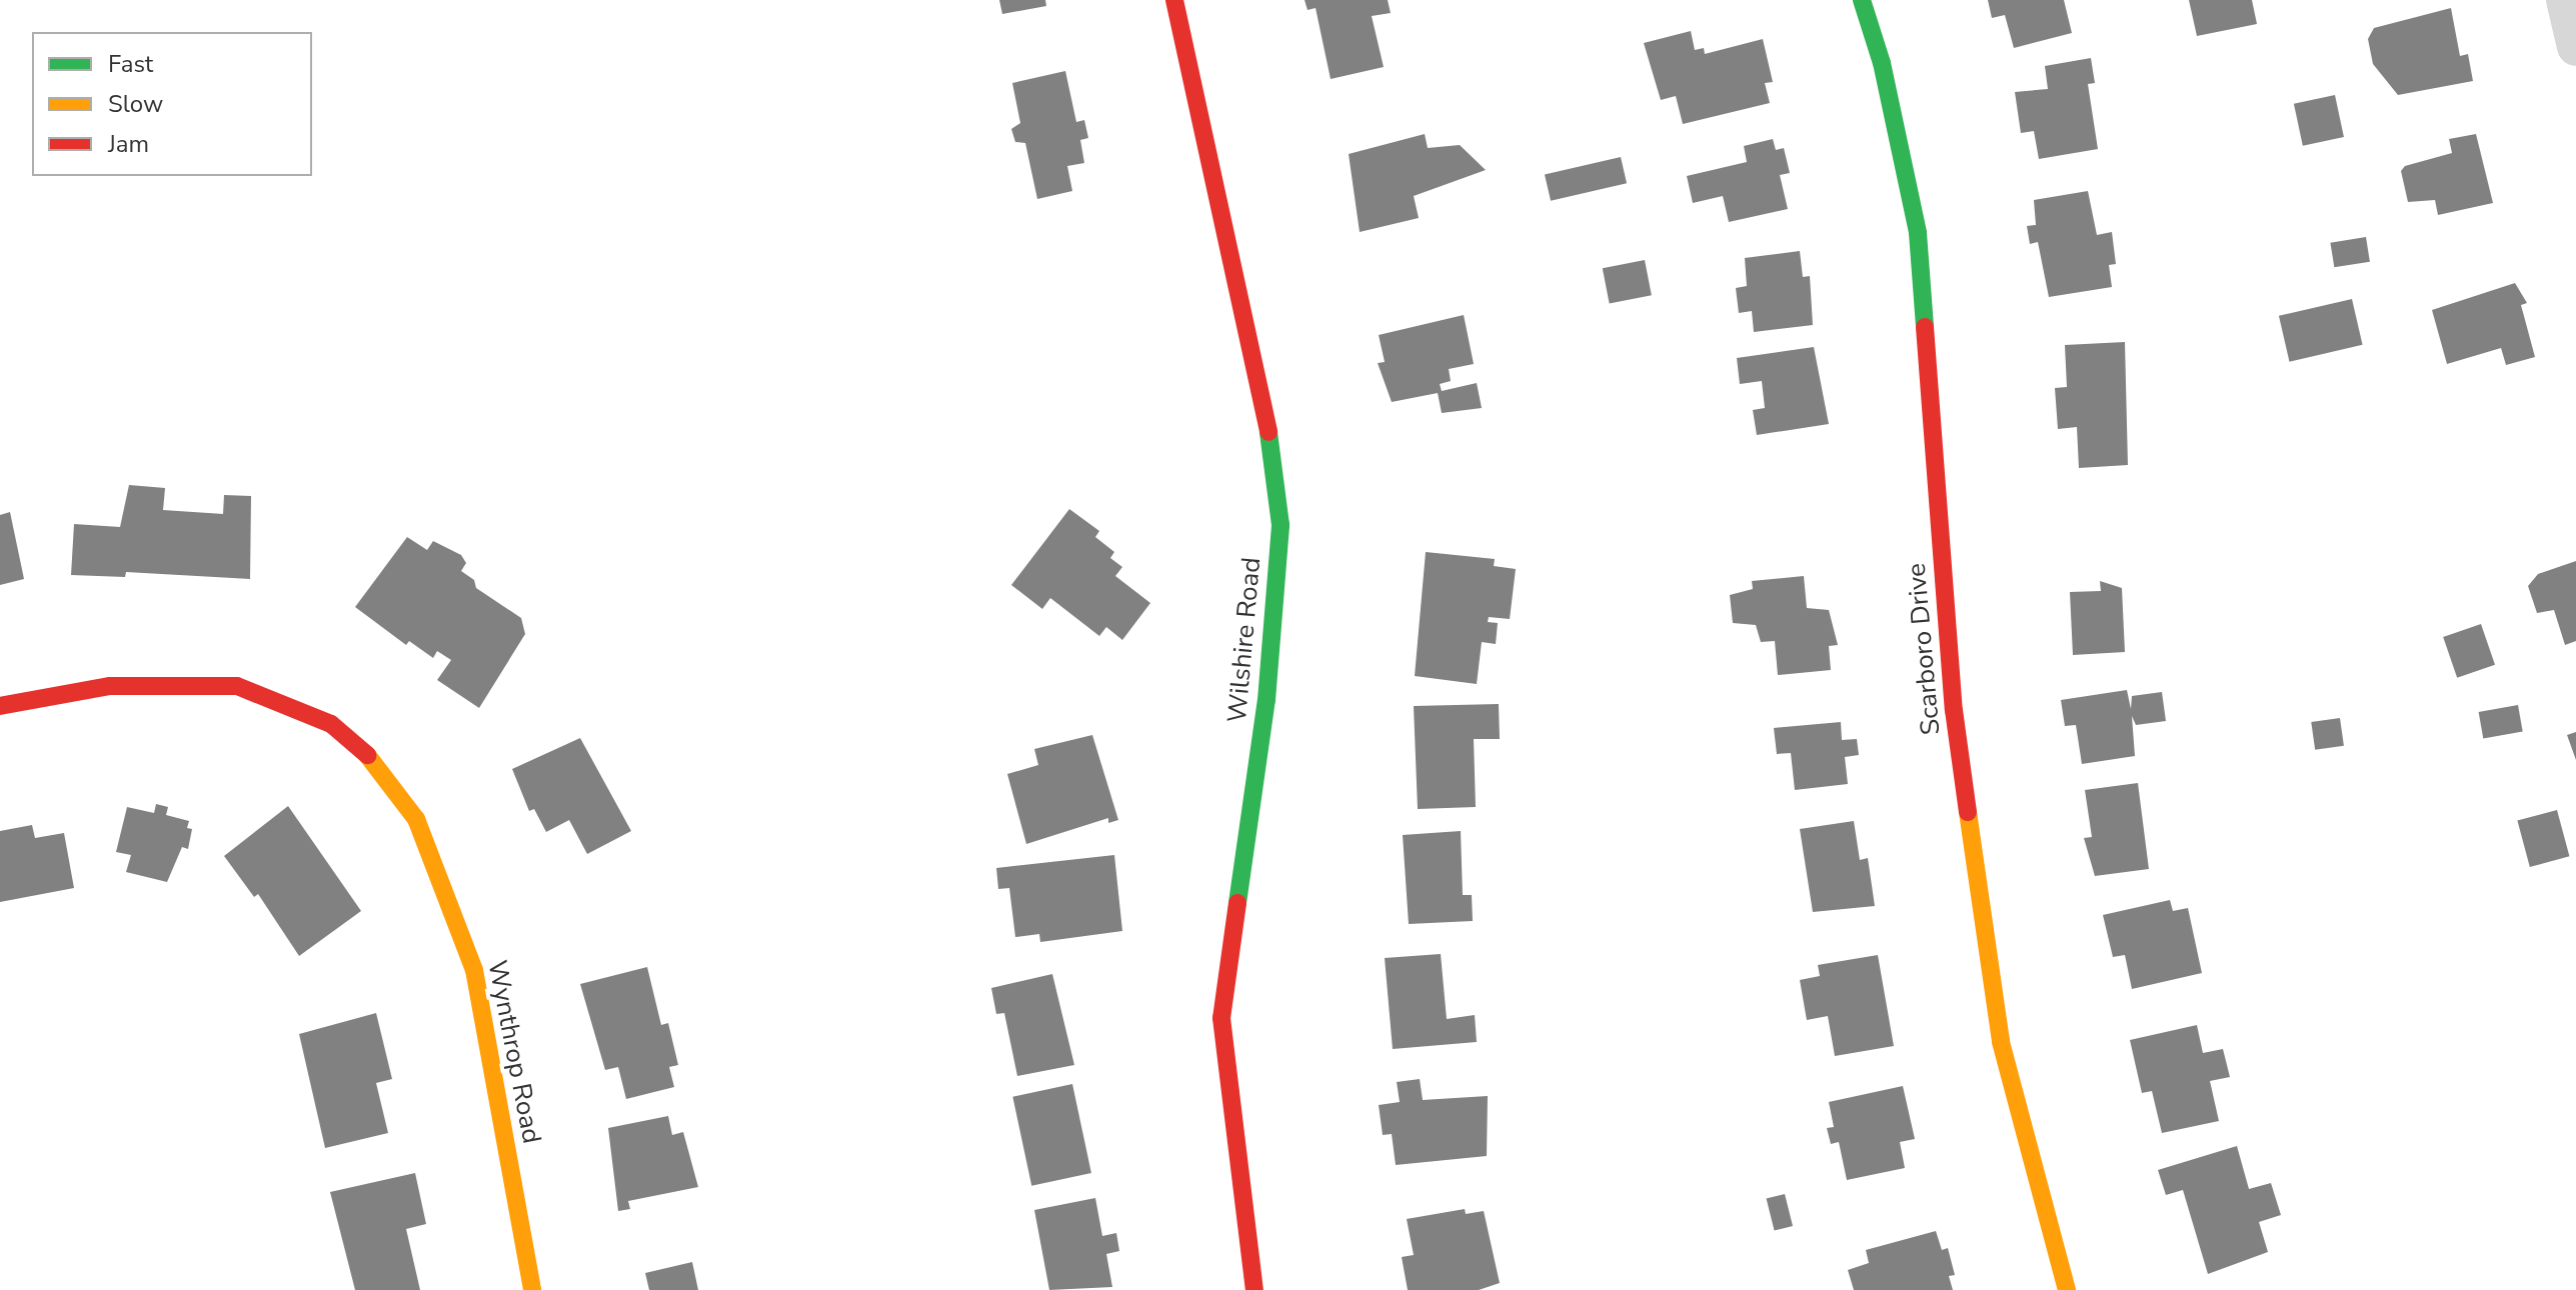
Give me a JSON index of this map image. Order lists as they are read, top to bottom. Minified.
{"streets":{"street":["Wilshire Road","Scarboro Drive","Wynthrop Road"]},"legend":["Fast","Slow","Jam"]}
